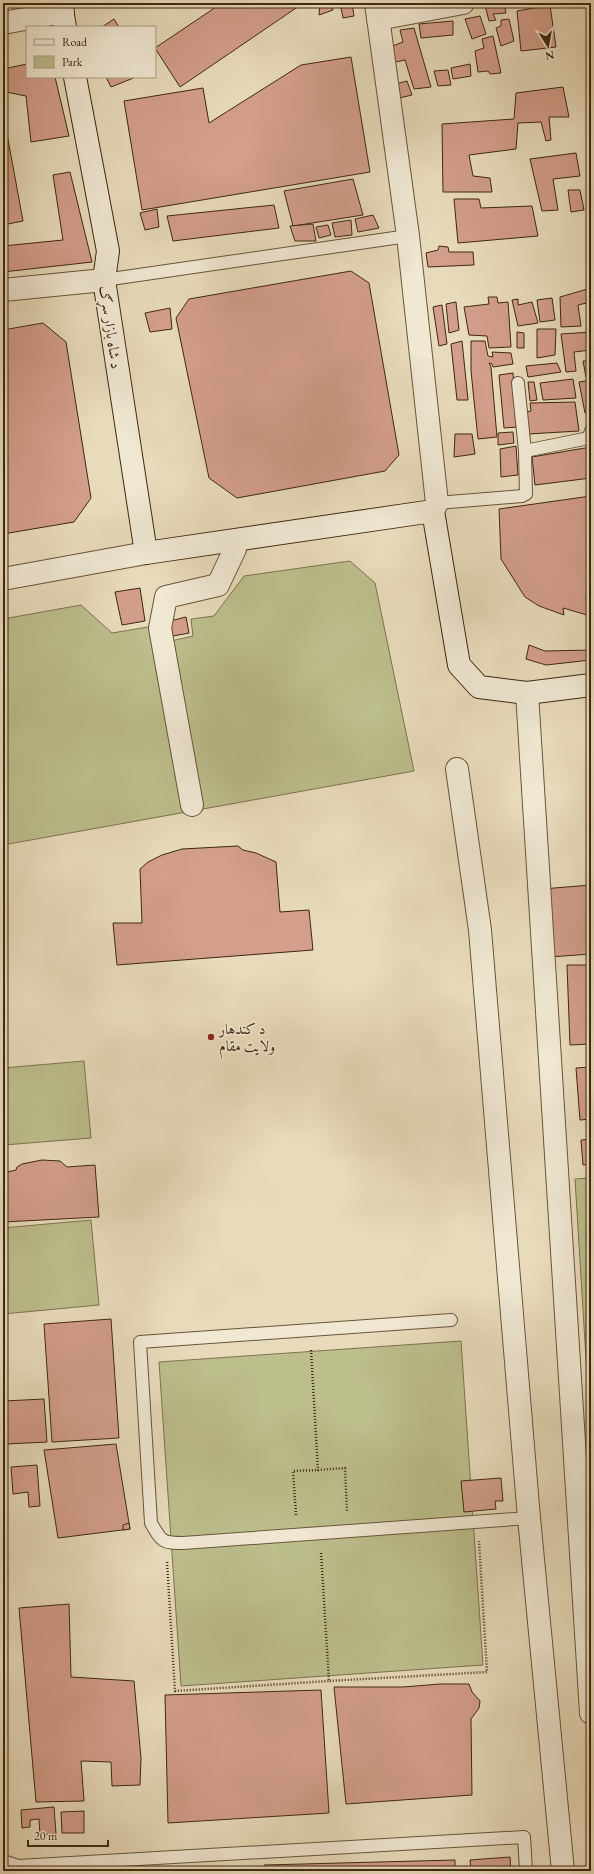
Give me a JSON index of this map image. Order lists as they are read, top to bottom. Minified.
{"streets":{"street":["د شاه بازار سړګ"]},"places":["د کندهار ولايت مقام"],"legend":["Road","Park"],"scale_bar":"20 m","north":"bottom"}
